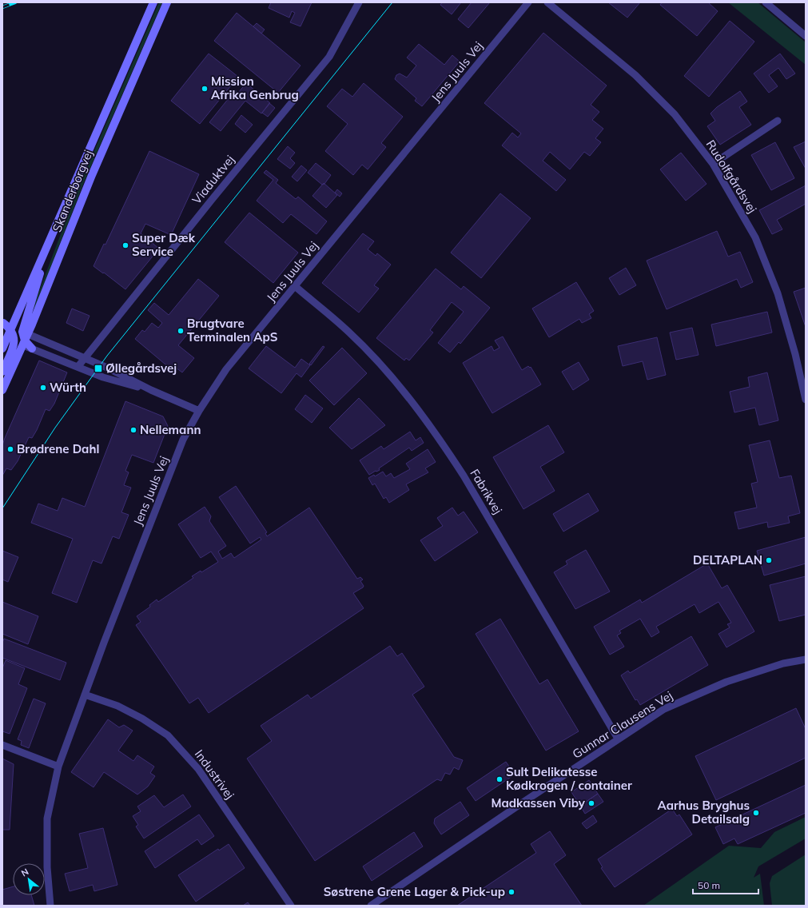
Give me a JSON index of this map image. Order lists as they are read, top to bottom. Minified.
{"streets":{"main road":["Skanderborgvej"],"street":["Jens Juuls Vej","Rudolfgårdsvej","Viaduktvej","Fabrikvej","Gunnar Clausens Vej","Industrivej"]},"crossings":[["Jens Juuls Vej","Fabrikvej"],["Jens Juuls Vej","Industrivej"],["Fabrikvej","Gunnar Clausens Vej"]],"places":{"other":["Mission Afrika Genbrug","Super Dæk Service","Brugtvare Terminalen ApS","Würth","Nellemann","Brødrene Dahl","DELTAPLAN","Sult Delikatesse Kødkrogen / container","Madkassen Viby","Aarhus Bryghus Detailsalg","Søstrene Grene Lager & Pick-up"],"transit":["Øllegårdsvej"]},"scale_bar":"50 m","north":"top left"}
